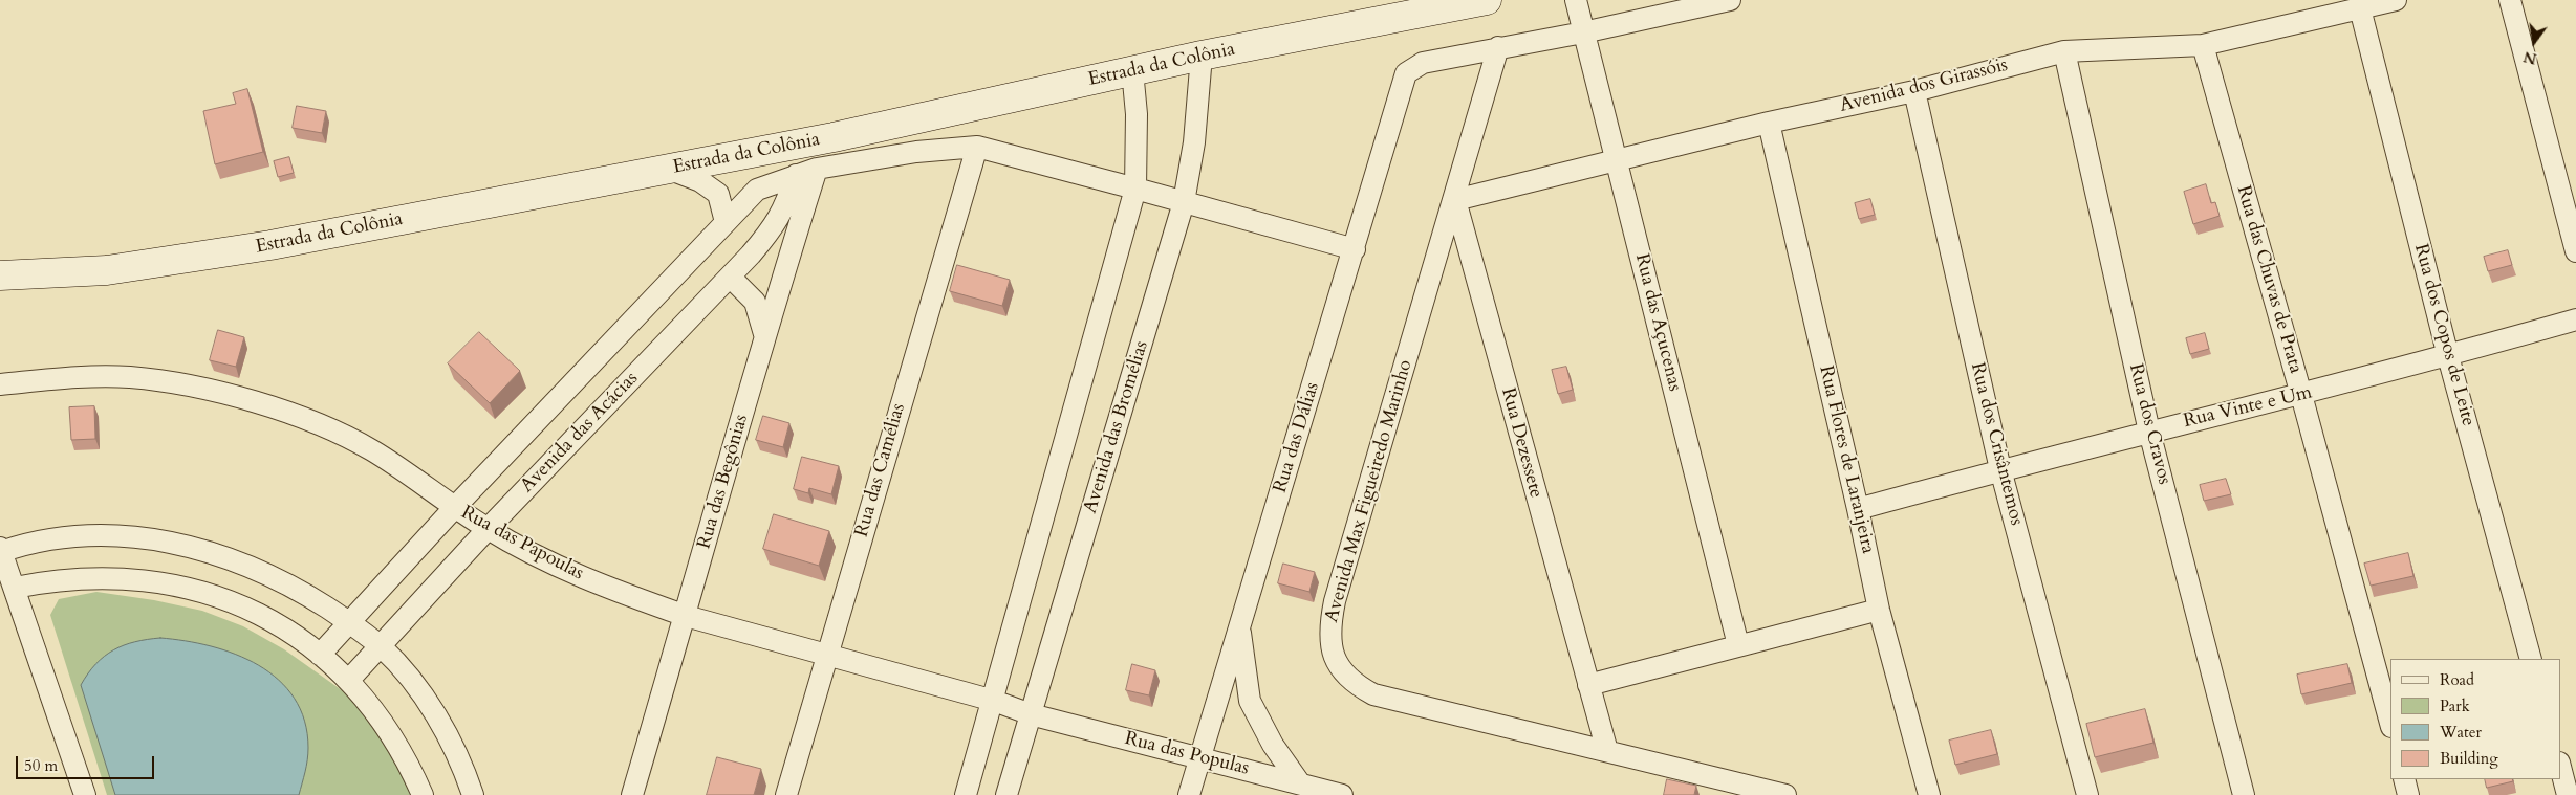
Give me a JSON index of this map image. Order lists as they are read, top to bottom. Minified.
{"streets":{"main road":["Estrada da Colônia"],"street":["Avenida dos Girassóis","Rua das Chuvas de Prata","Rua das Açucenas","Rua dos Copos de Leite","Rua Vinte e Um","Rua dos Cravos","Avenida das Bromélias","Avenida das Acácias","Rua das Dálias","Rua Dezessete","Rua dos Crisântemos","Rua Flores de Laranjeira","Rua das Camélias","Rua das Begônias","Avenida Max Figueiredo Marinho","Rua das Papoulas","Rua das Populas"]},"crossings":[["Estrada da Colônia","Avenida das Bromélias"],["Avenida dos Girassóis","Rua das Chuvas de Prata"],["Avenida dos Girassóis","Rua das Açucenas"],["Avenida dos Girassóis","Rua dos Copos de Leite"],["Avenida dos Girassóis","Rua dos Cravos"],["Avenida dos Girassóis","Rua Dezessete"],["Avenida dos Girassóis","Rua dos Crisântemos"],["Avenida dos Girassóis","Rua Flores de Laranjeira"],["Avenida dos Girassóis","Avenida Max Figueiredo Marinho"],["Rua das Chuvas de Prata","Rua Vinte e Um"],["Rua dos Copos de Leite","Rua Vinte e Um"],["Rua Vinte e Um","Rua dos Cravos"],["Rua Vinte e Um","Rua dos Crisântemos"],["Rua Vinte e Um","Rua Flores de Laranjeira"],["Avenida das Bromélias","Rua das Populas"],["Avenida das Acácias","Rua das Papoulas"],["Rua das Dálias","Avenida Max Figueiredo Marinho"],["Rua das Dálias","Rua das Populas"],["Rua Dezessete","Avenida Max Figueiredo Marinho"],["Rua das Camélias","Rua das Papoulas"],["Rua das Begônias","Rua das Papoulas"],["Rua das Papoulas","Rua das Populas"]],"legend":["Road","Park","Water","Building"],"scale_bar":"50 m","north":"bottom"}
